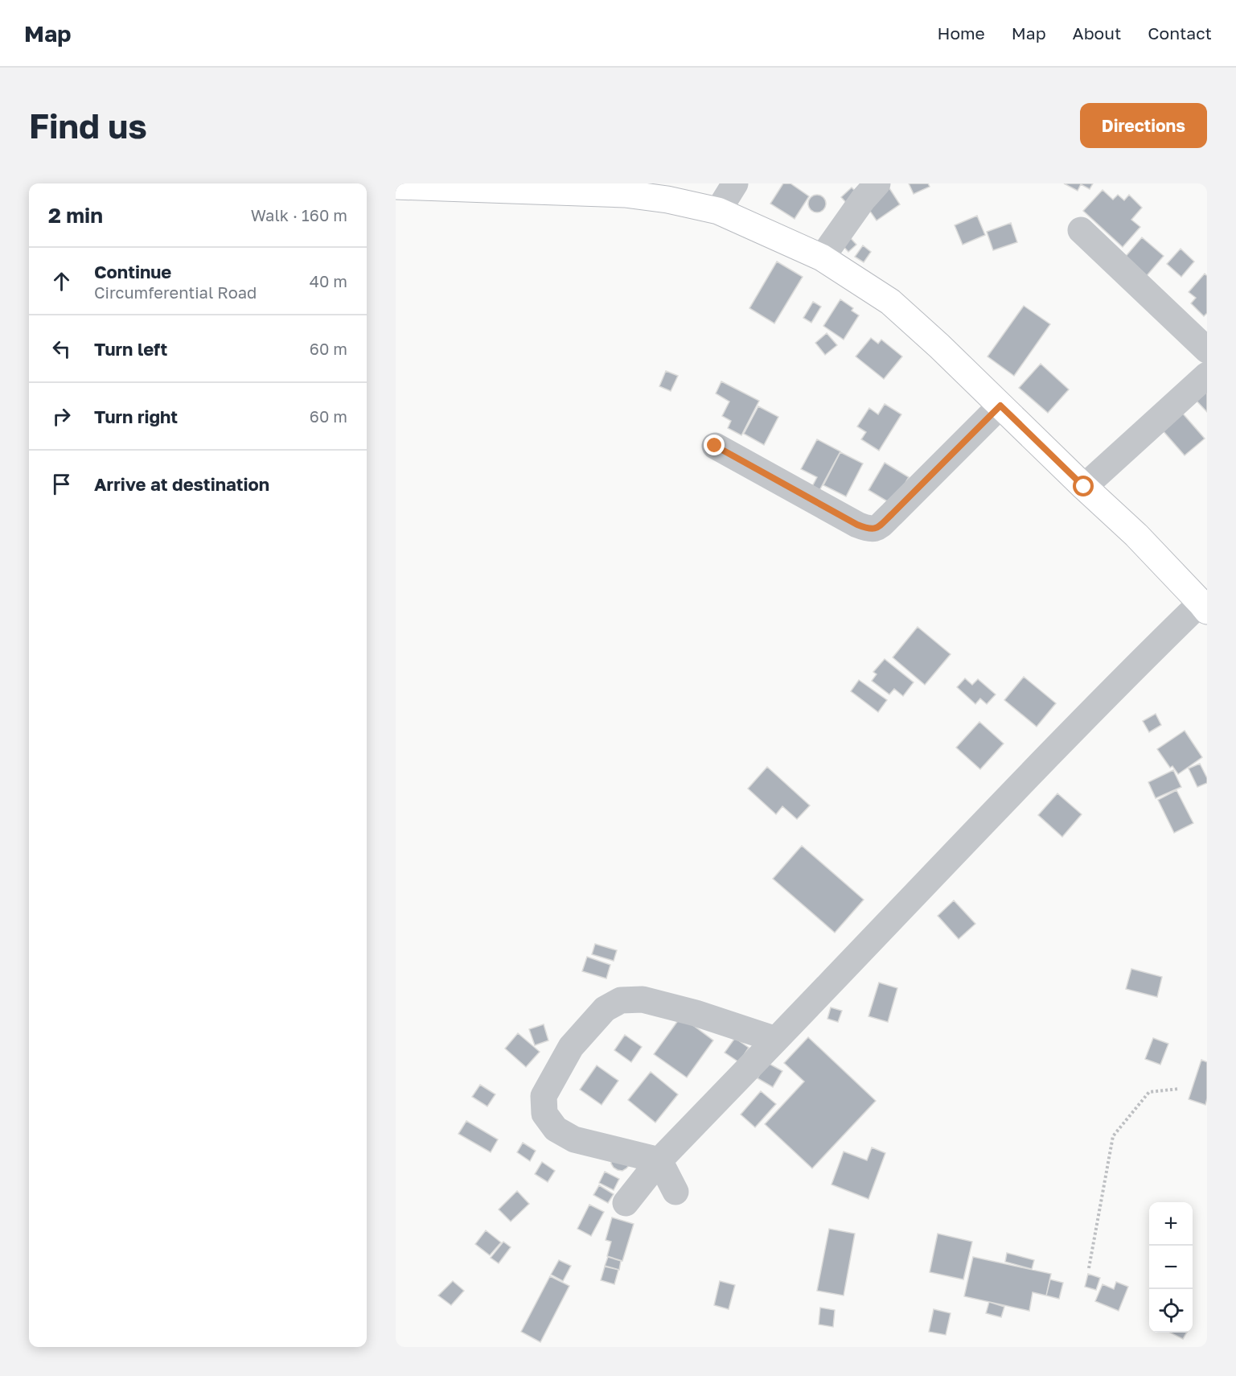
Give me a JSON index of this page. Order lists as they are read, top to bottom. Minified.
{"page":{"header":"Map","nav":["Home","Map","About","Contact"],"buttons":"Directions","title":"Find us","heading":["2 min","Walk · 160 m"],"list":[["Continue","Circumferential Road","40 m"],["Turn left","60 m"],["Turn right","60 m"],"Arrive at destination"],"map_buttons":["+","−"]}}
